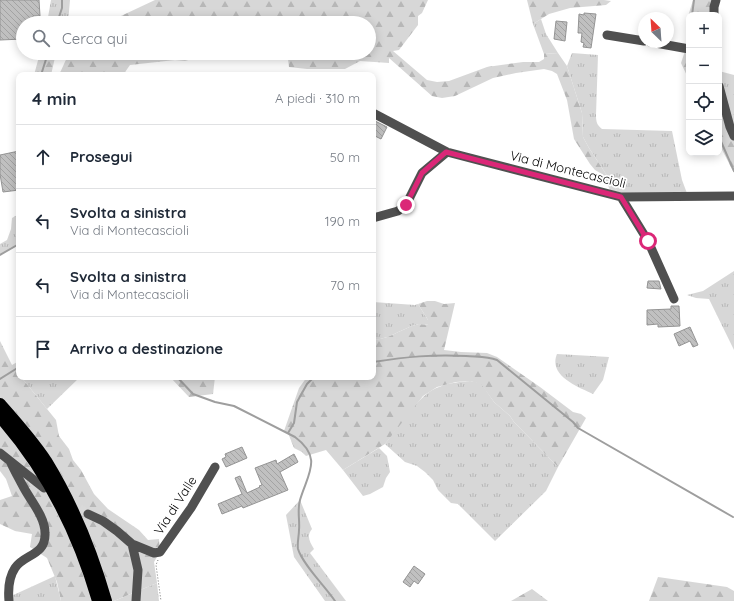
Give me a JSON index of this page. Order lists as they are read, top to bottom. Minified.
{"streets":{"street":["Via di Montecascioli","Via di Valle"]},"north":"top left","page":{"map_buttons":["+","−"],"search":"Cerca qui","heading":["4 min","A piedi · 310 m"],"list":[["Prosegui","50 m"],["Svolta a sinistra","Via di Montecascioli","190 m"],["Svolta a sinistra","Via di Montecascioli","70 m"],"Arrivo a destinazione"]}}
